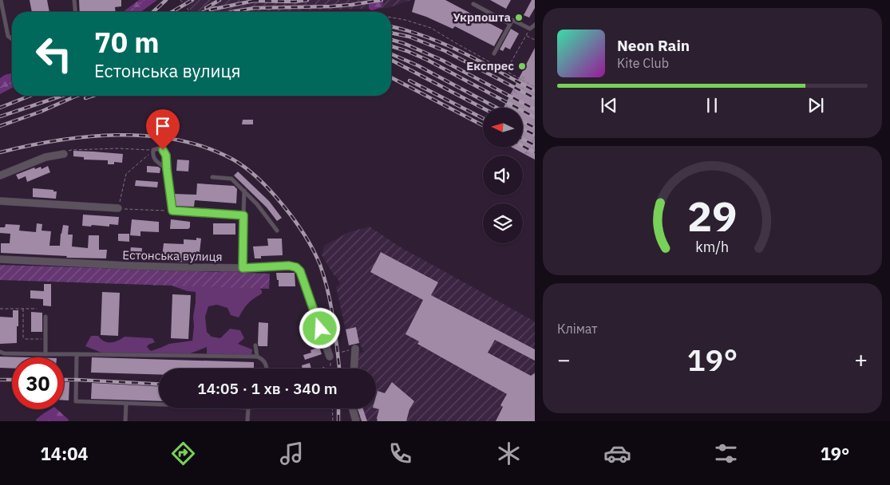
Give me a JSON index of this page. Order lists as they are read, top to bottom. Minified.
{"streets":{"street":["Естонська вулиця"]},"places":["Укрпошта","Експрес"],"north":"left","page":{"turn":["70 m","Естонська вулиця"],"song":["Neon Rain","Kite Club"],"tile":"Клімат","heat":["−","19°","+"],"limit":"30","trip":"14:05 · 1 хв · 340 m","tabs":["14:04","19°"],"gauge":["29","km/h"]}}
